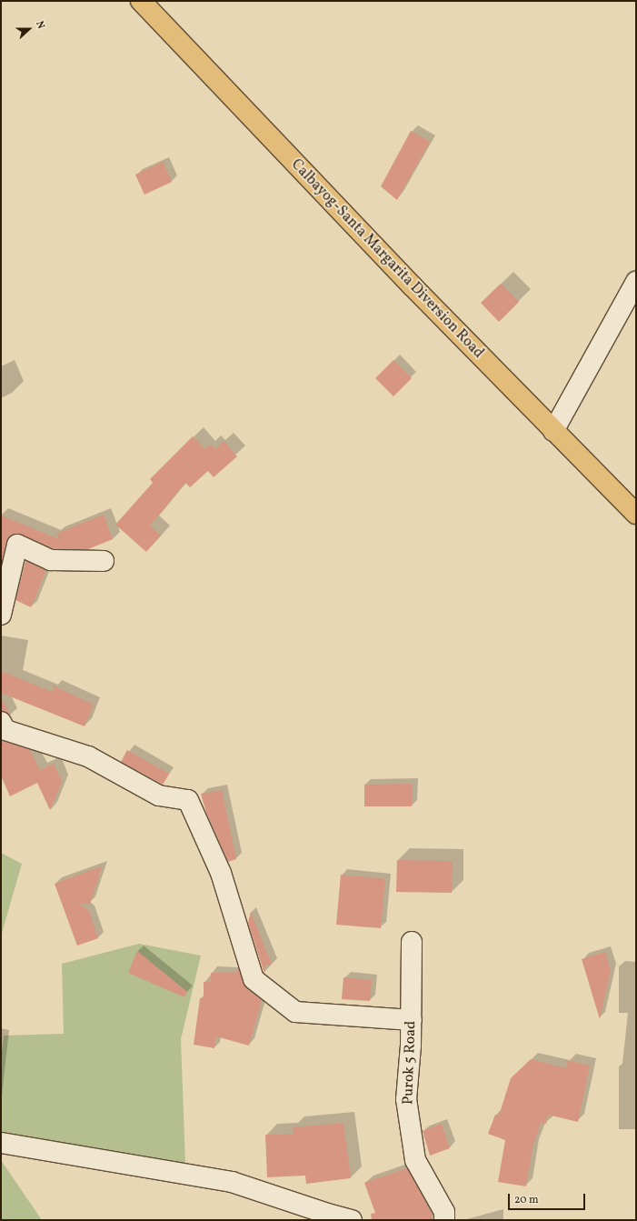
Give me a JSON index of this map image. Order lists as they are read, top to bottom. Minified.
{"streets":{"highway":["Calbayog-Santa Margarita Diversion Road"],"street":["Purok 5 Road"]},"scale_bar":"20 m","north":"right"}
